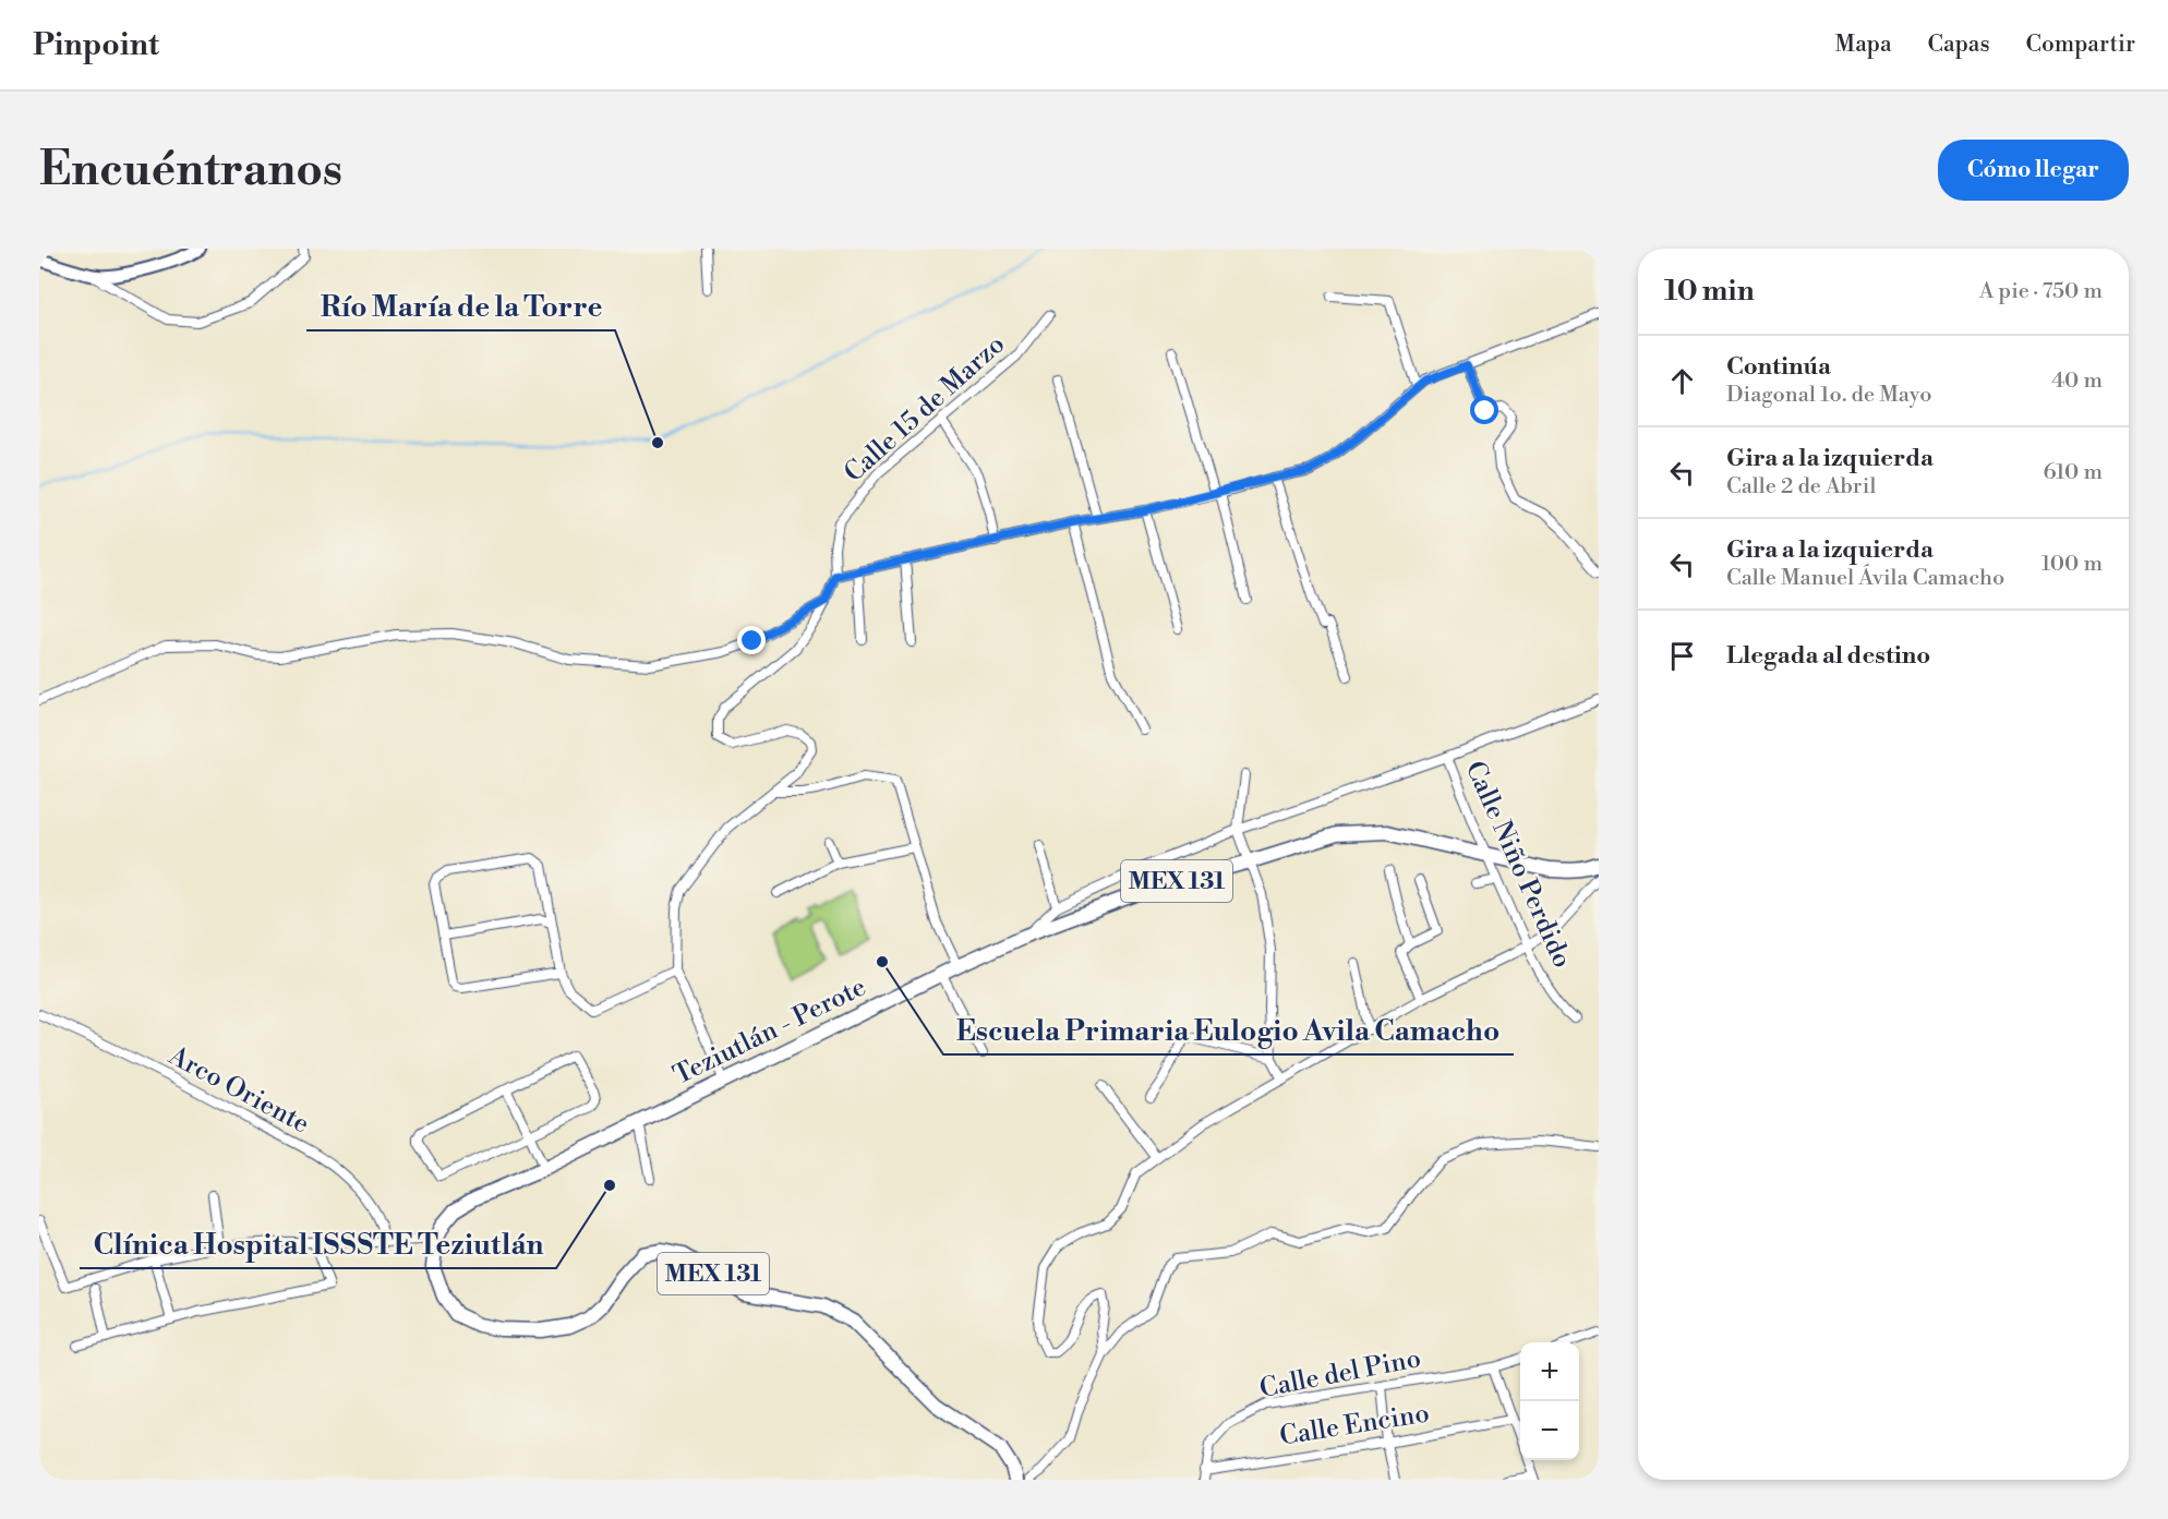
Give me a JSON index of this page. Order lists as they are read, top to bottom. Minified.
{"streets":{"main road":["MEX 131","Teziutlán - Perote"],"street":["Calle 15 de Marzo","Calle Niño Perdido","Arco Oriente","Calle del Pino","Calle Encino"]},"crossings":[["Calle Niño Perdido","Teziutlán - Perote"],["MEX 131","Teziutlán - Perote"],["Calle del Pino","Calle Encino"]],"places":["Río María de la Torre","Escuela Primaria Eulogio Avila Camacho","Clínica Hospital ISSSTE Teziutlán"],"page":{"header":"Pinpoint","nav":["Mapa","Capas","Compartir"],"buttons":"Cómo llegar","title":"Encuéntranos","heading":["10 min","A pie · 750 m"],"list":[["Continúa","Diagonal 1o. de Mayo","40 m"],["Gira a la izquierda","Calle 2 de Abril","610 m"],["Gira a la izquierda","Calle Manuel Ávila Camacho","100 m"],"Llegada al destino"],"map_buttons":["+","−"]}}
